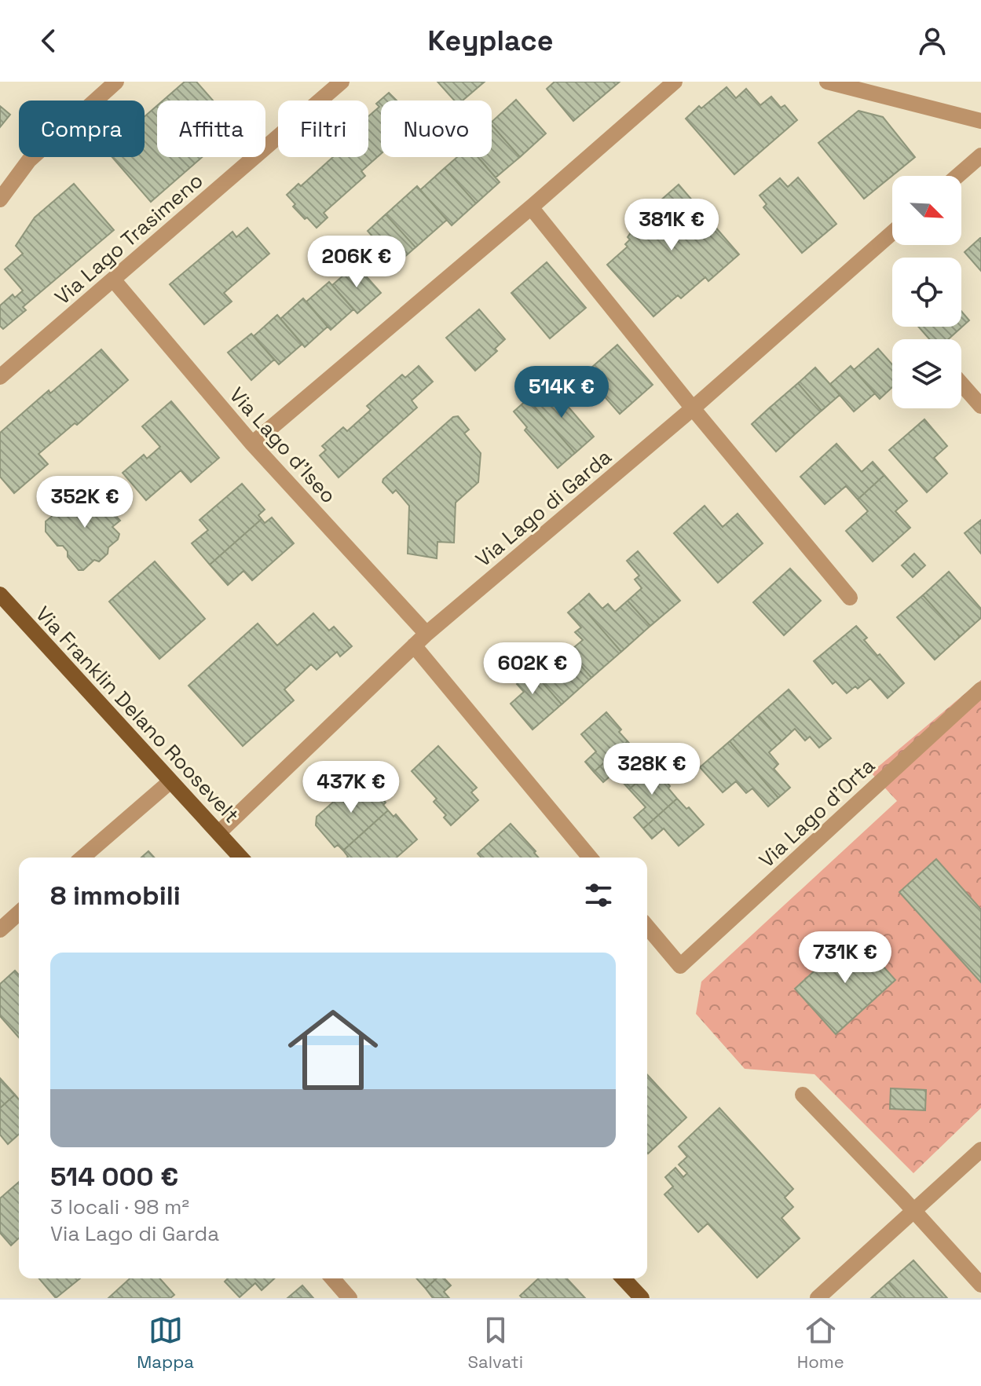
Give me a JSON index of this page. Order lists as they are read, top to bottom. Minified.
{"streets":{"main road":["Via Franklin Delano Roosevelt"],"street":["Via Lago Trasimeno","Via Lago d'Iseo","Via Lago di Garda","Via Lago d'Orta"]},"crossings":[["Via Lago Trasimeno","Via Lago d'Iseo"],["Via Lago d'Iseo","Via Lago di Garda"],["Via Lago di Garda","Via Franklin Delano Roosevelt"]],"north":"bottom right","page":{"header":"Keyplace","chip":["Compra","Affitta","Filtri","Nuovo"],"price":["381K €","206K €","514K €","352K €","602K €","328K €","437K €","731K €"],"heading":"8 immobili","list":[{"name":"514 000 €","note":"3 locali · 98 m² · Via Lago di Garda"}],"tabs":["Mappa","Salvati","Home"]}}
